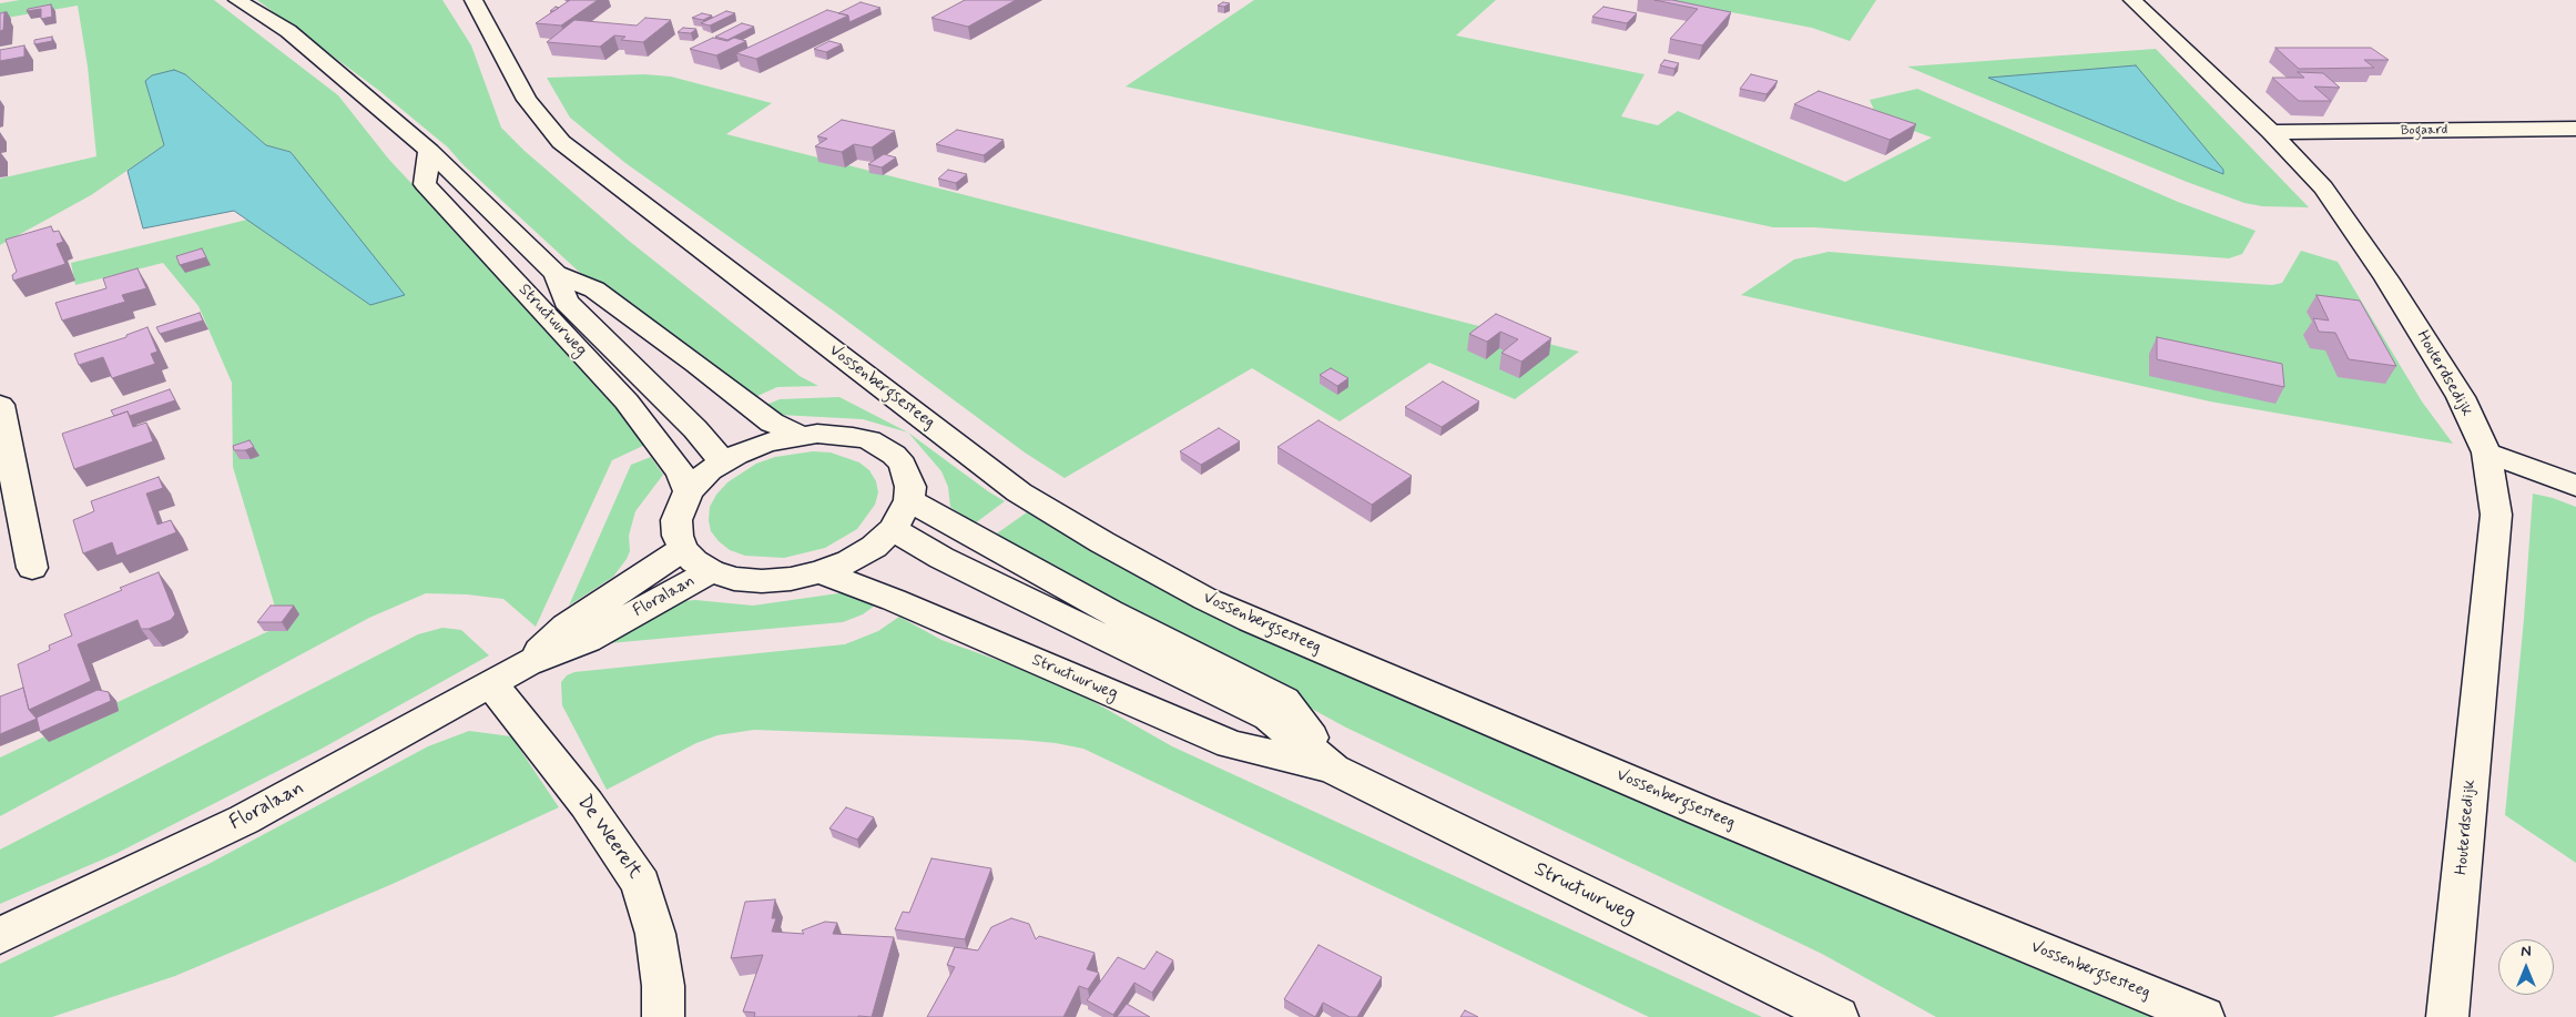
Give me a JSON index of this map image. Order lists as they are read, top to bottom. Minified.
{"streets":{"street":["Bogaard","Structuurweg","Houterdsedijk","Vossenbergsesteeg","Floralaan","De Weerelt"]},"crossings":[["Bogaard","Houterdsedijk"],["Structuurweg","Floralaan"],["Floralaan","De Weerelt"]],"north":"top"}
